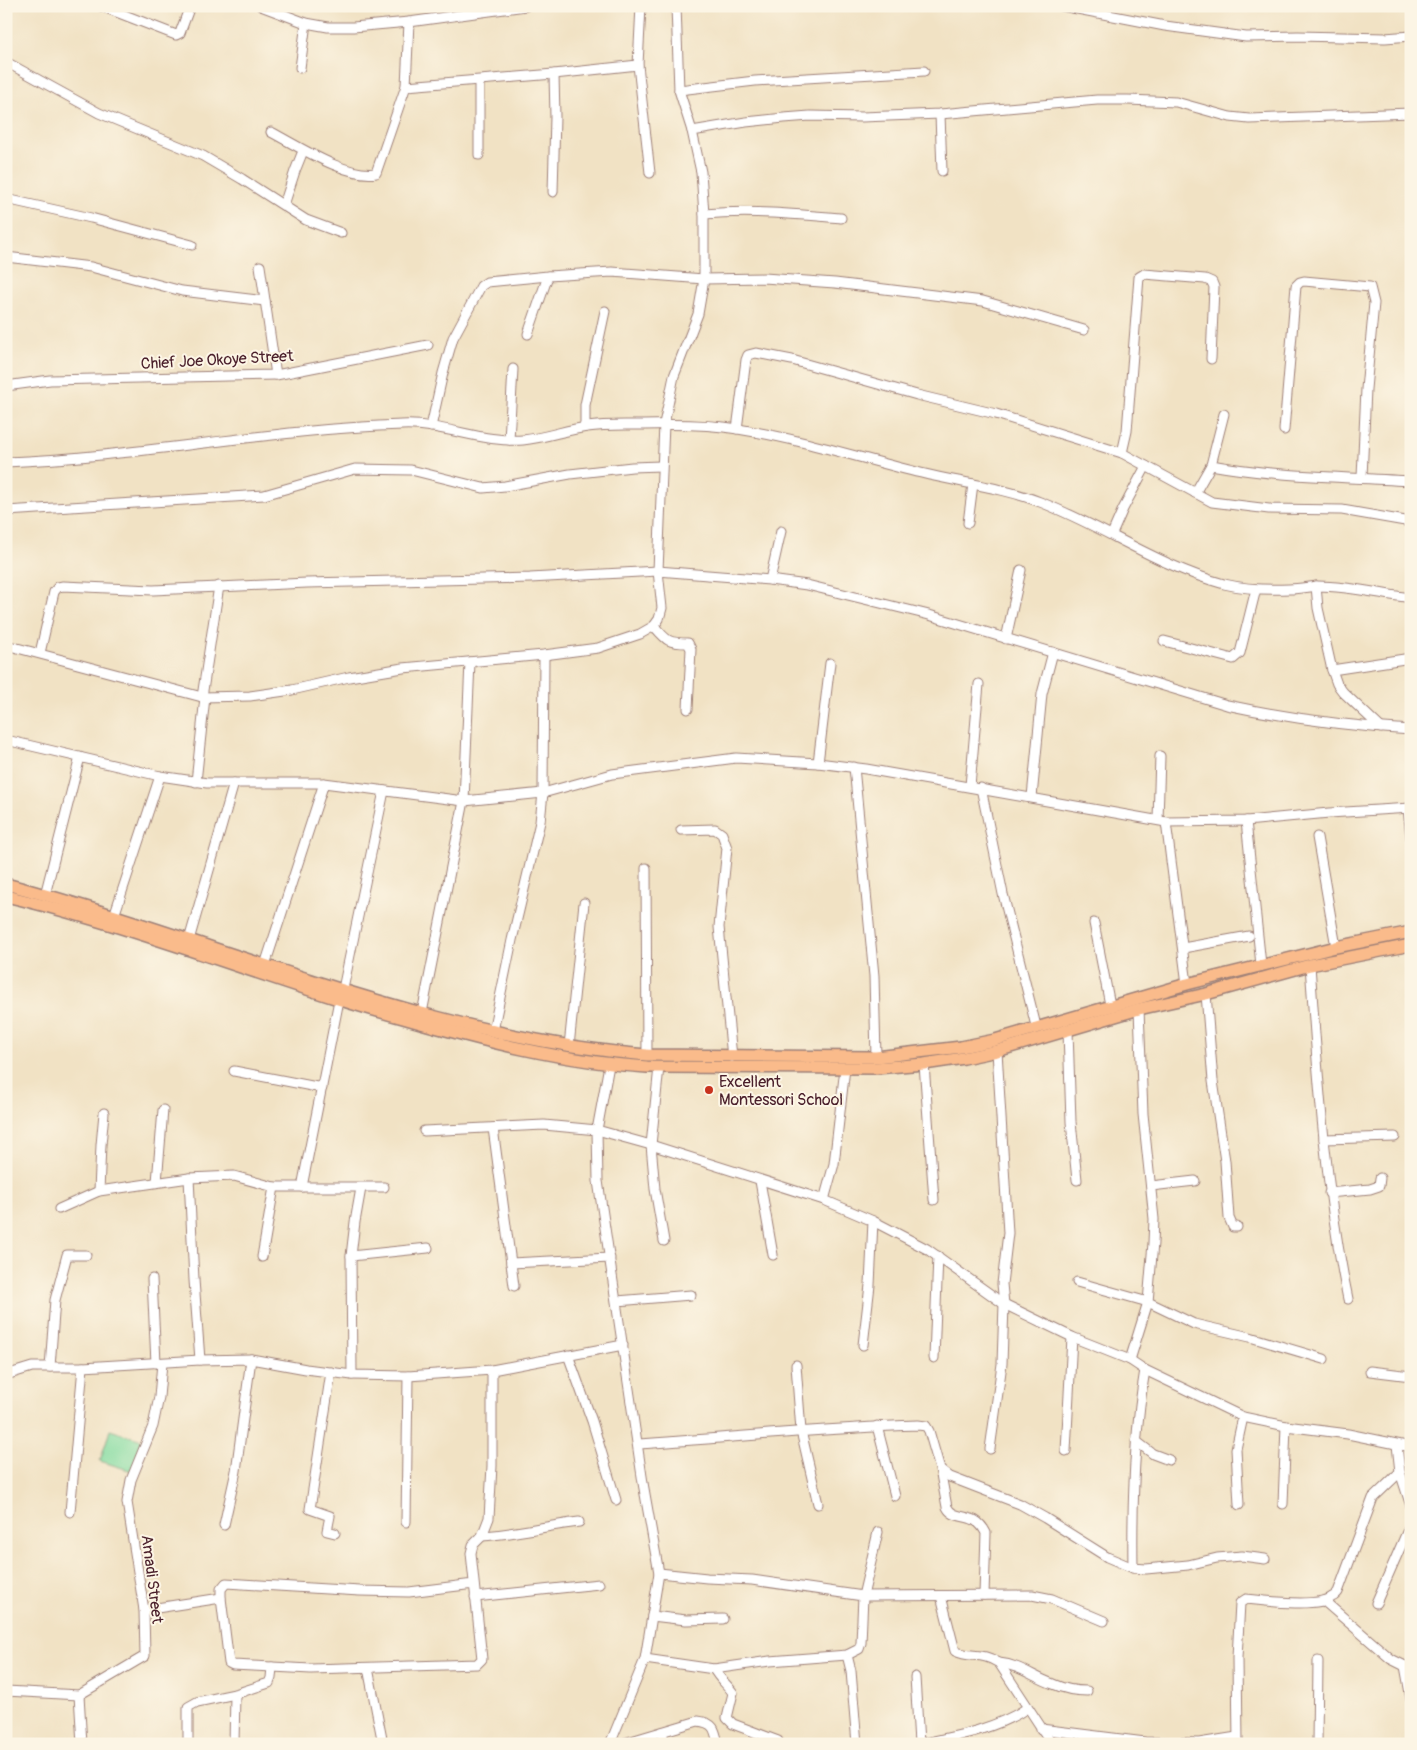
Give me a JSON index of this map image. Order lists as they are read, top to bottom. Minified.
{"streets":{"street":["Chief Joe Okoye Street","Amadi Street"]},"places":["Excellent Montessori School"]}
